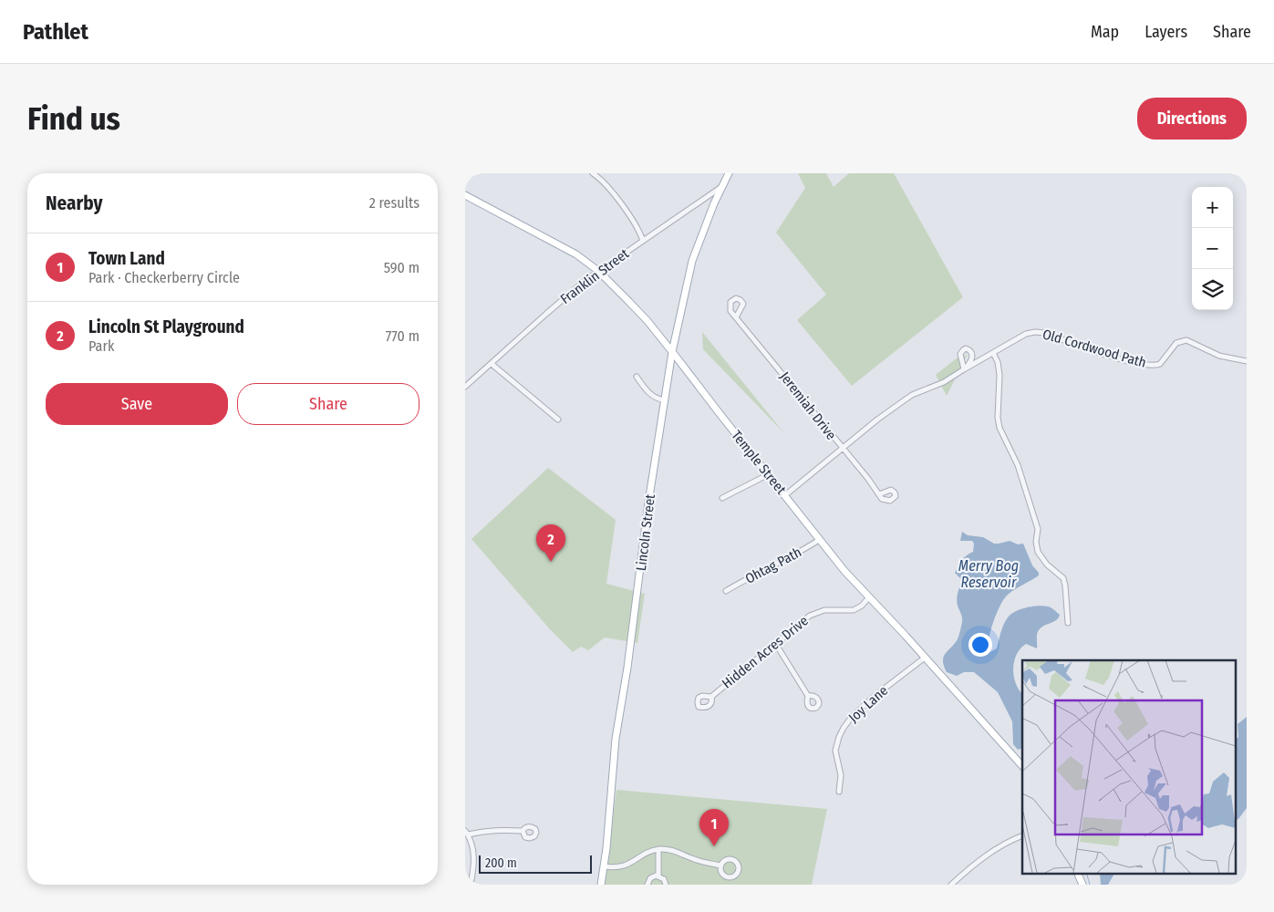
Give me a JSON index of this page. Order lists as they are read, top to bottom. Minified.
{"streets":{"main road":["Franklin Street","Temple Street","Lincoln Street"],"street":["Old Cordwood Path","Jeremiah Drive","Ohtag Path","Hidden Acres Drive","Joy Lane"]},"crossings":[["Franklin Street","Temple Street"],["Franklin Street","Lincoln Street"],["Old Cordwood Path","Jeremiah Drive"],["Old Cordwood Path","Temple Street"],["Temple Street","Lincoln Street"],["Temple Street","Ohtag Path"],["Temple Street","Hidden Acres Drive"],["Temple Street","Joy Lane"]],"water":["Merry Bog Reservoir"],"scale_bar":"200 m","page":{"header":"Pathlet","nav":["Map","Layers","Share"],"buttons":["Directions",["Save","Share"]],"title":"Find us","heading":["Nearby","2 results"],"map_buttons":["+","−"],"list":[{"mark":"1","name":"Town Land","note":"Park · Checkerberry Circle","value":"590 m"},{"mark":"2","name":"Lincoln St Playground","note":"Park","value":"770 m"}],"pins":["2","1"],"scale":"200 m"}}
